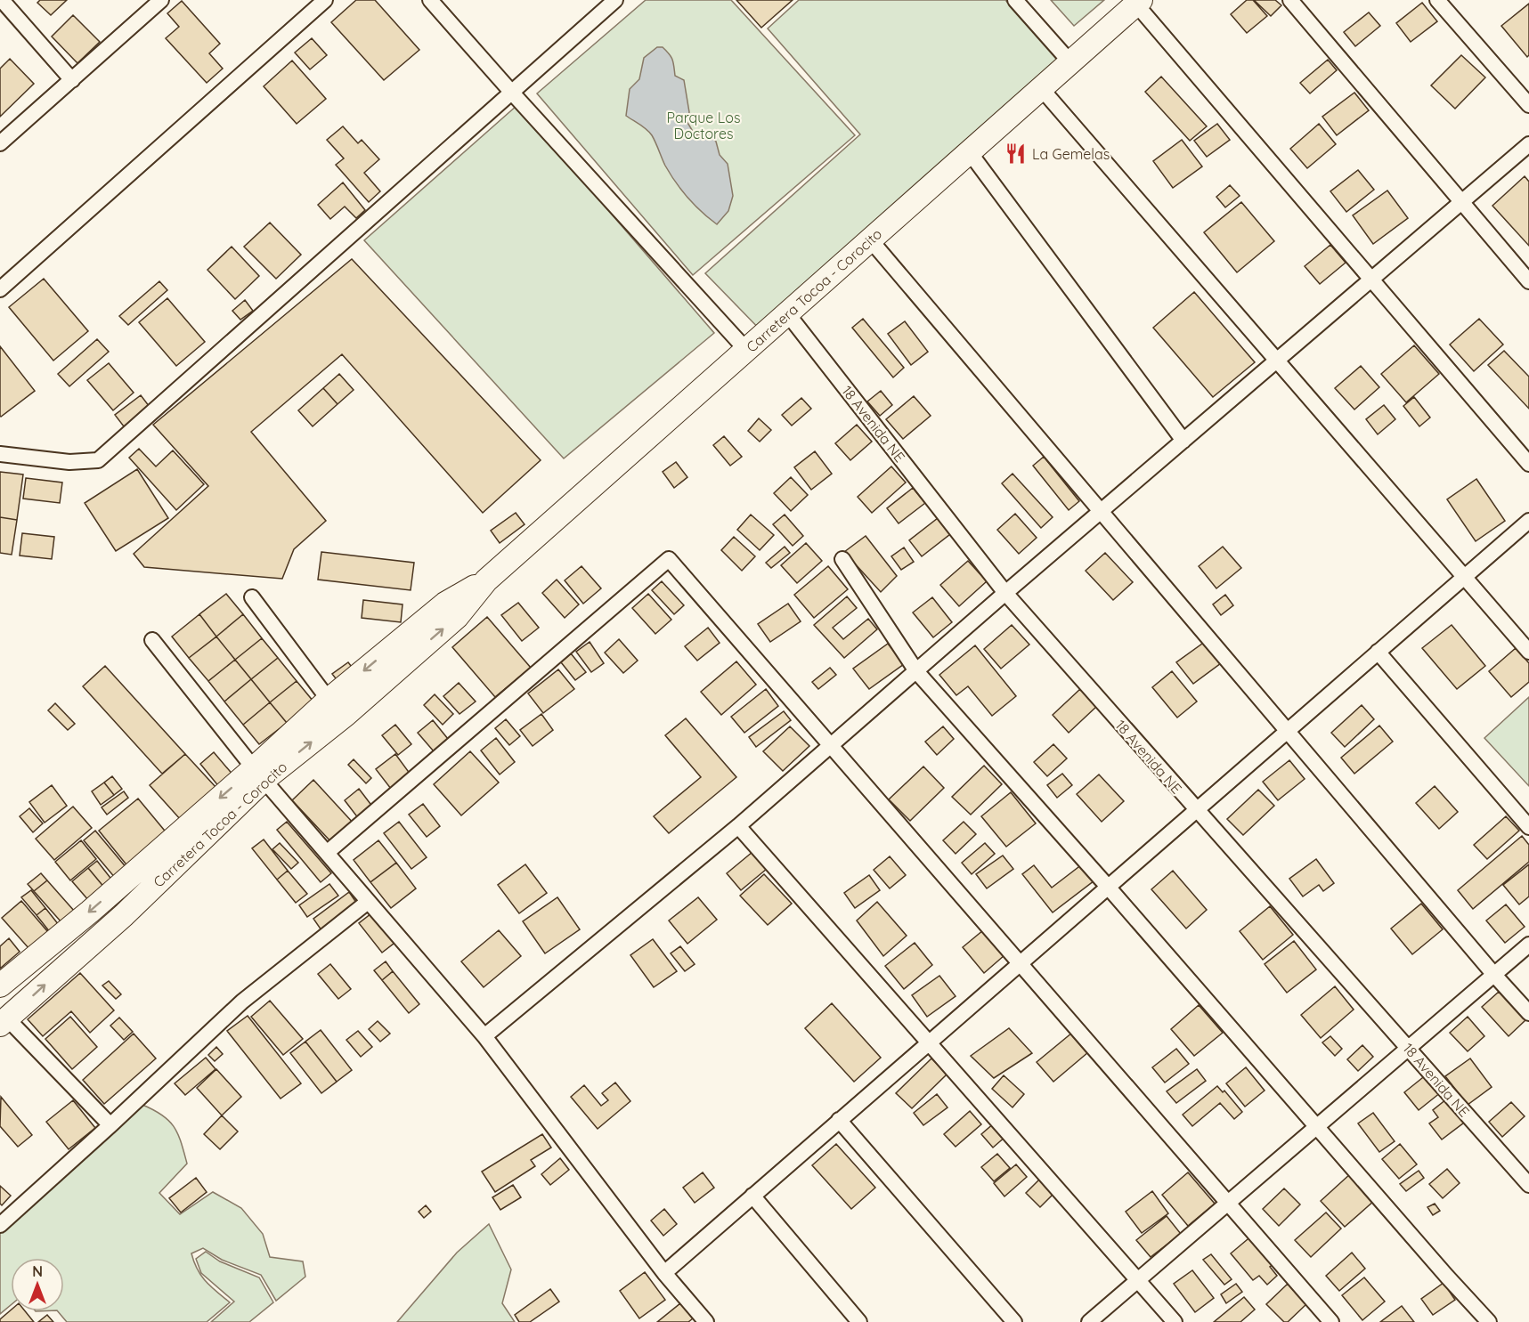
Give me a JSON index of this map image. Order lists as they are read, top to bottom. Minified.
{"streets":{"main road":["Carretera Tocoa - Corocito"],"street":["18 Avenida NE"]},"crossings":[["Carretera Tocoa - Corocito","18 Avenida NE"]],"parks":["Parque Los Doctores"],"places":{"restaurant":["La Gemelas"]},"north":"top"}
